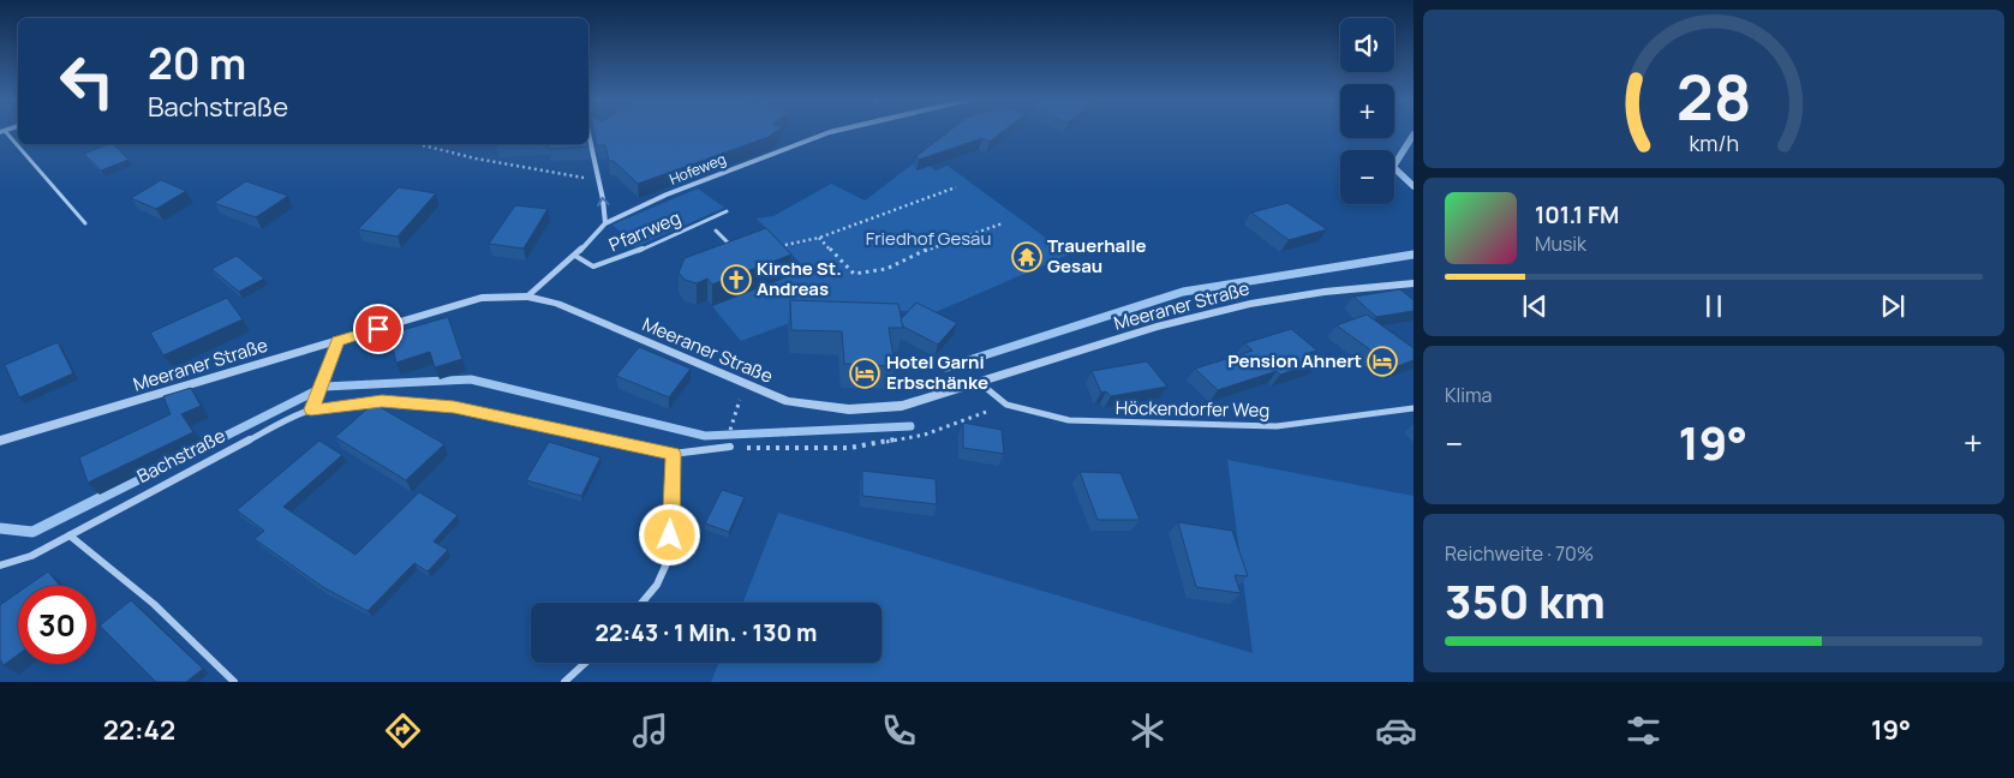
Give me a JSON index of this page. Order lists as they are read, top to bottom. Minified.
{"streets":{"street":["Hofeweg","Meeraner Straße","Höckendorfer Weg","Bachstraße"],"lane":["Pfarrweg"]},"crossings":[["Hofeweg","Pfarrweg"],["Hofeweg","Meeraner Straße"],["Meeraner Straße","Höckendorfer Weg"]],"parks":["Friedhof Gesau"],"places":{"temple":["Trauerhalle Gesau"],"church":["Kirche St. Andreas"],"hotel":["Pension Ahnert","Hotel Garni Erbschänke"]},"page":{"map_buttons":["+","−"],"turn":["20 m","Bachstraße"],"song":["101.1 FM","Musik"],"tile":["Klima",["Reichweite · 70%","350 km"]],"heat":["−","19°","+"],"limit":"30","trip":"22:43 · 1 Min. · 130 m","tabs":["22:42","19°"],"gauge":["28","km/h"]}}
